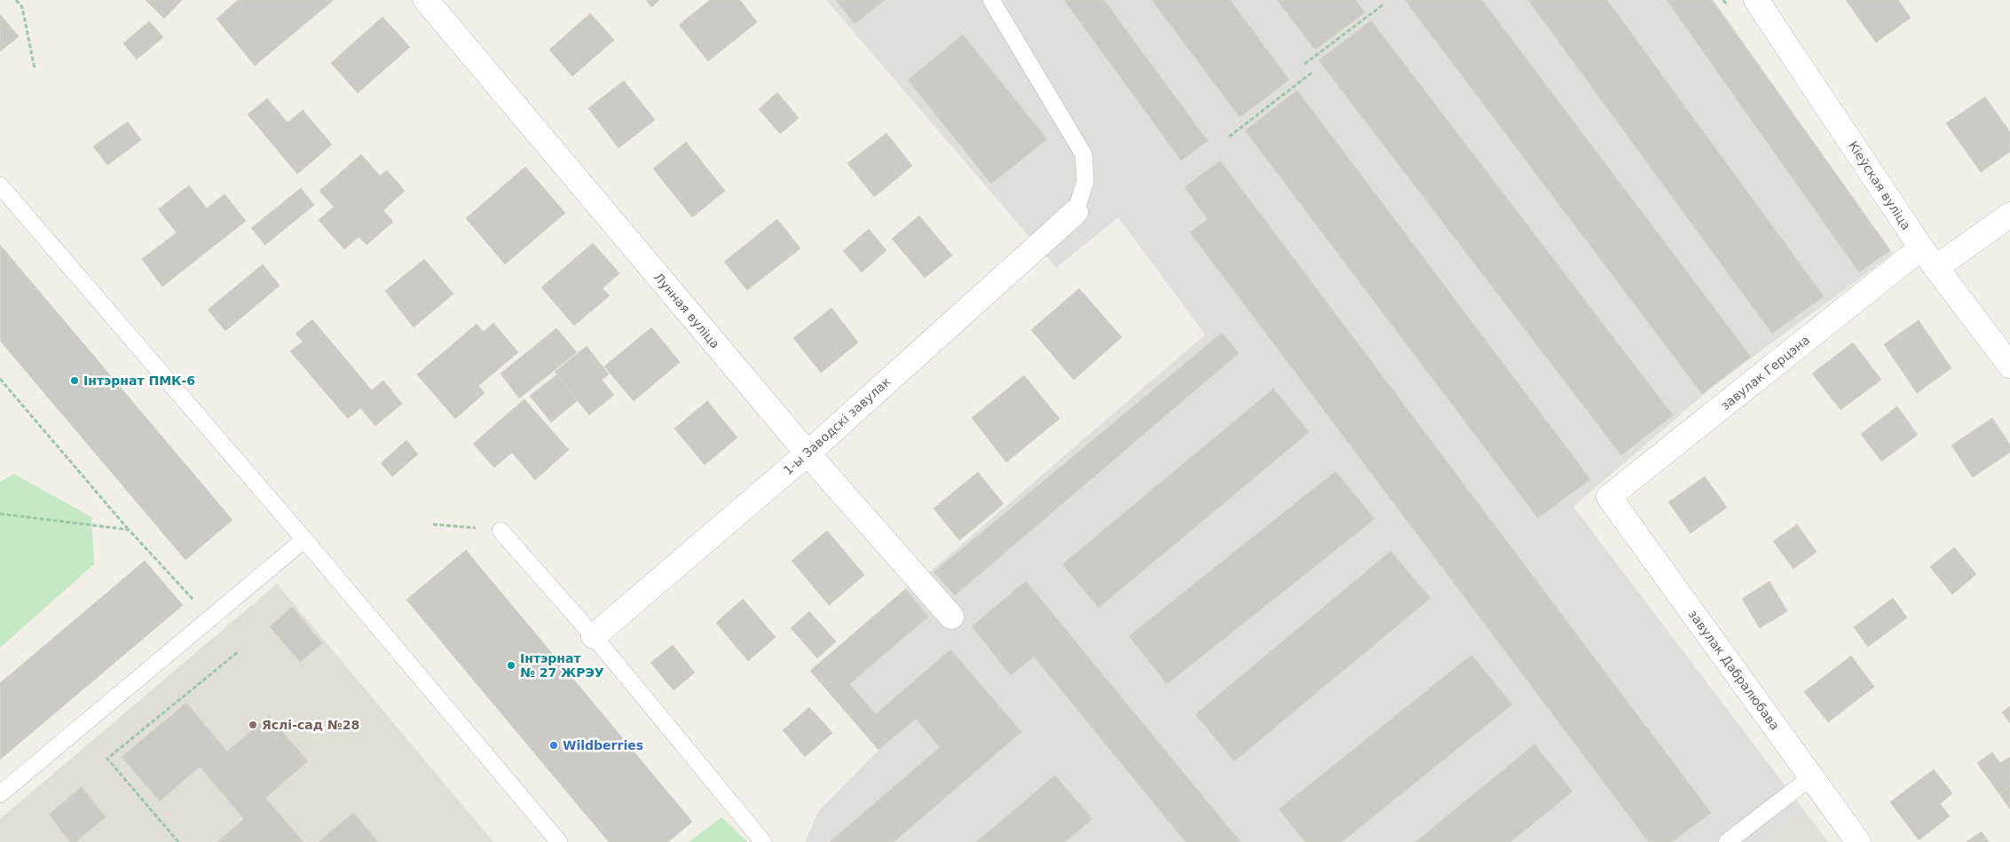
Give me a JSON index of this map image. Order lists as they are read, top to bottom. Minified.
{"streets":{"street":["Кіеўская вуліца","Лунная вуліца","завулак Герцэна","1-ы Заводскі завулак","завулак Дабралюбава"]},"crossings":[["Кіеўская вуліца","завулак Герцэна"],["Лунная вуліца","1-ы Заводскі завулак"],["завулак Герцэна","завулак Дабралюбава"]],"places":["Інтэрнат ПМК-6","Інтэрнат № 27 ЖРЭУ","Яслі-сад №28","Wildberries"]}
